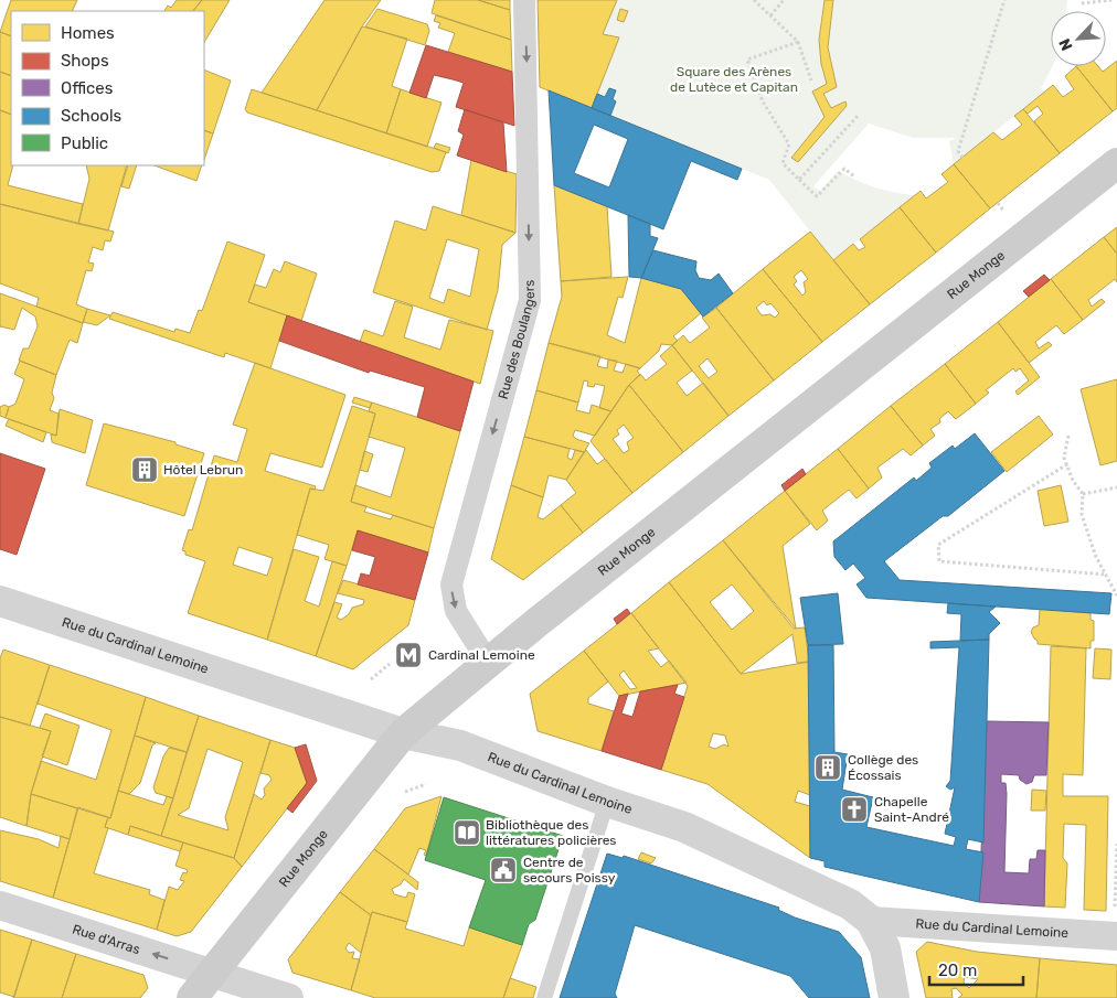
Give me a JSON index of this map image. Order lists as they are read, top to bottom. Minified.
{"streets":{"main road":["Rue Monge"],"street":["Rue des Boulangers","Rue du Cardinal Lemoine","Rue d'Arras"]},"crossings":[["Rue Monge","Rue des Boulangers"],["Rue Monge","Rue du Cardinal Lemoine"],["Rue Monge","Rue d'Arras"]],"one_way":["Rue des Boulangers","Rue d'Arras"],"parks":["Square des Arènes de Lutèce et Capitan"],"places":{"building":["Hôtel Lebrun","Collège des Écossais"],"metro station":["Cardinal Lemoine"],"church":["Chapelle Saint-André"],"library":["Bibliothèque des littératures policières"],"public building":["Centre de secours Poissy"]},"legend":["Homes","Shops","Offices","Schools","Public"],"scale_bar":"20 m","north":"bottom left"}
